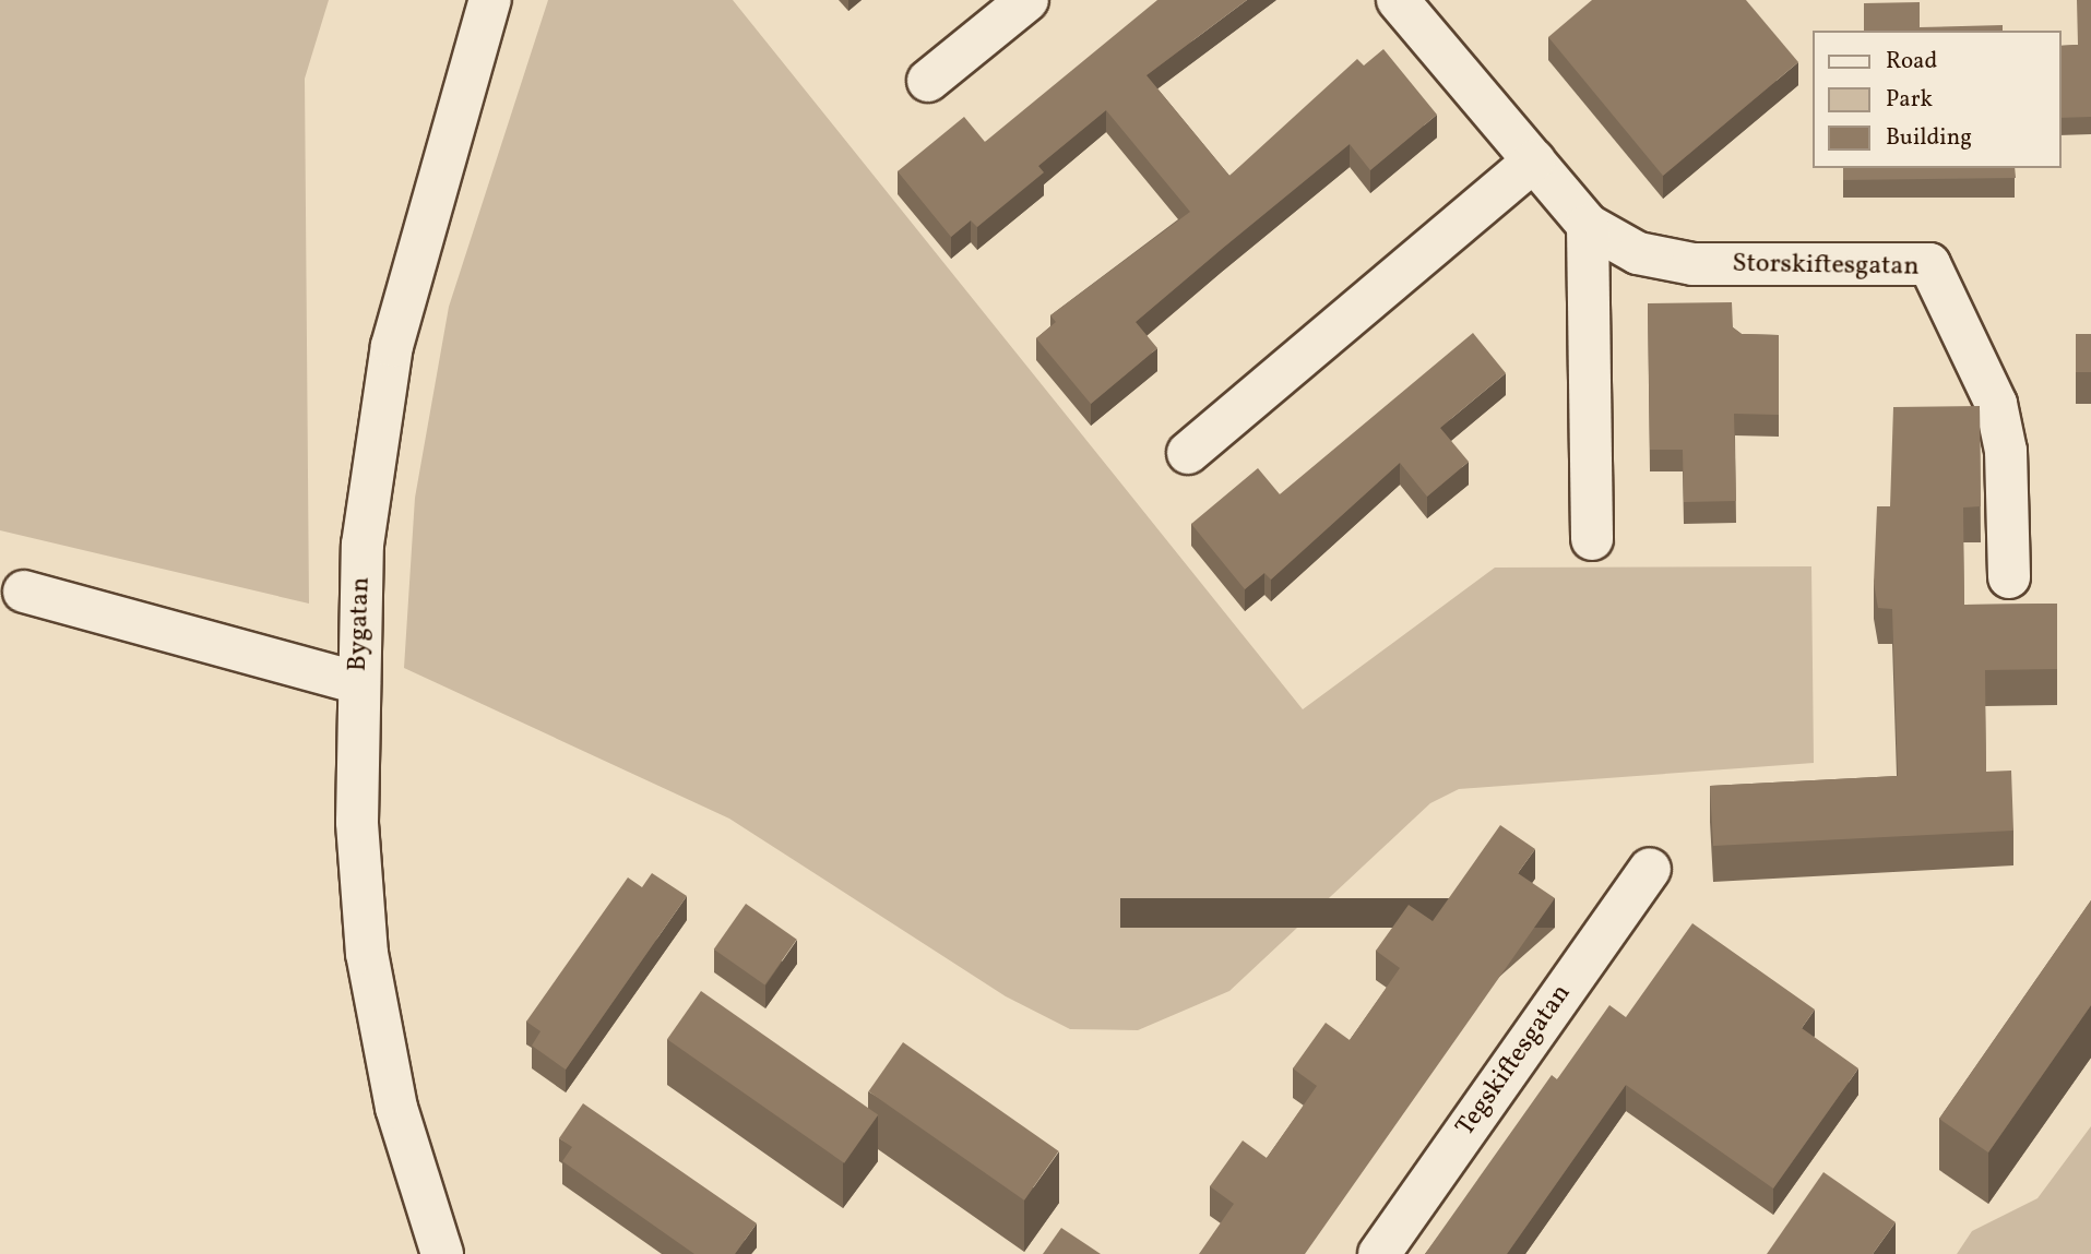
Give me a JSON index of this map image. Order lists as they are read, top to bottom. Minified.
{"streets":{"street":["Storskiftesgatan","Bygatan","Tegskiftesgatan"]},"legend":["Road","Park","Building"]}
